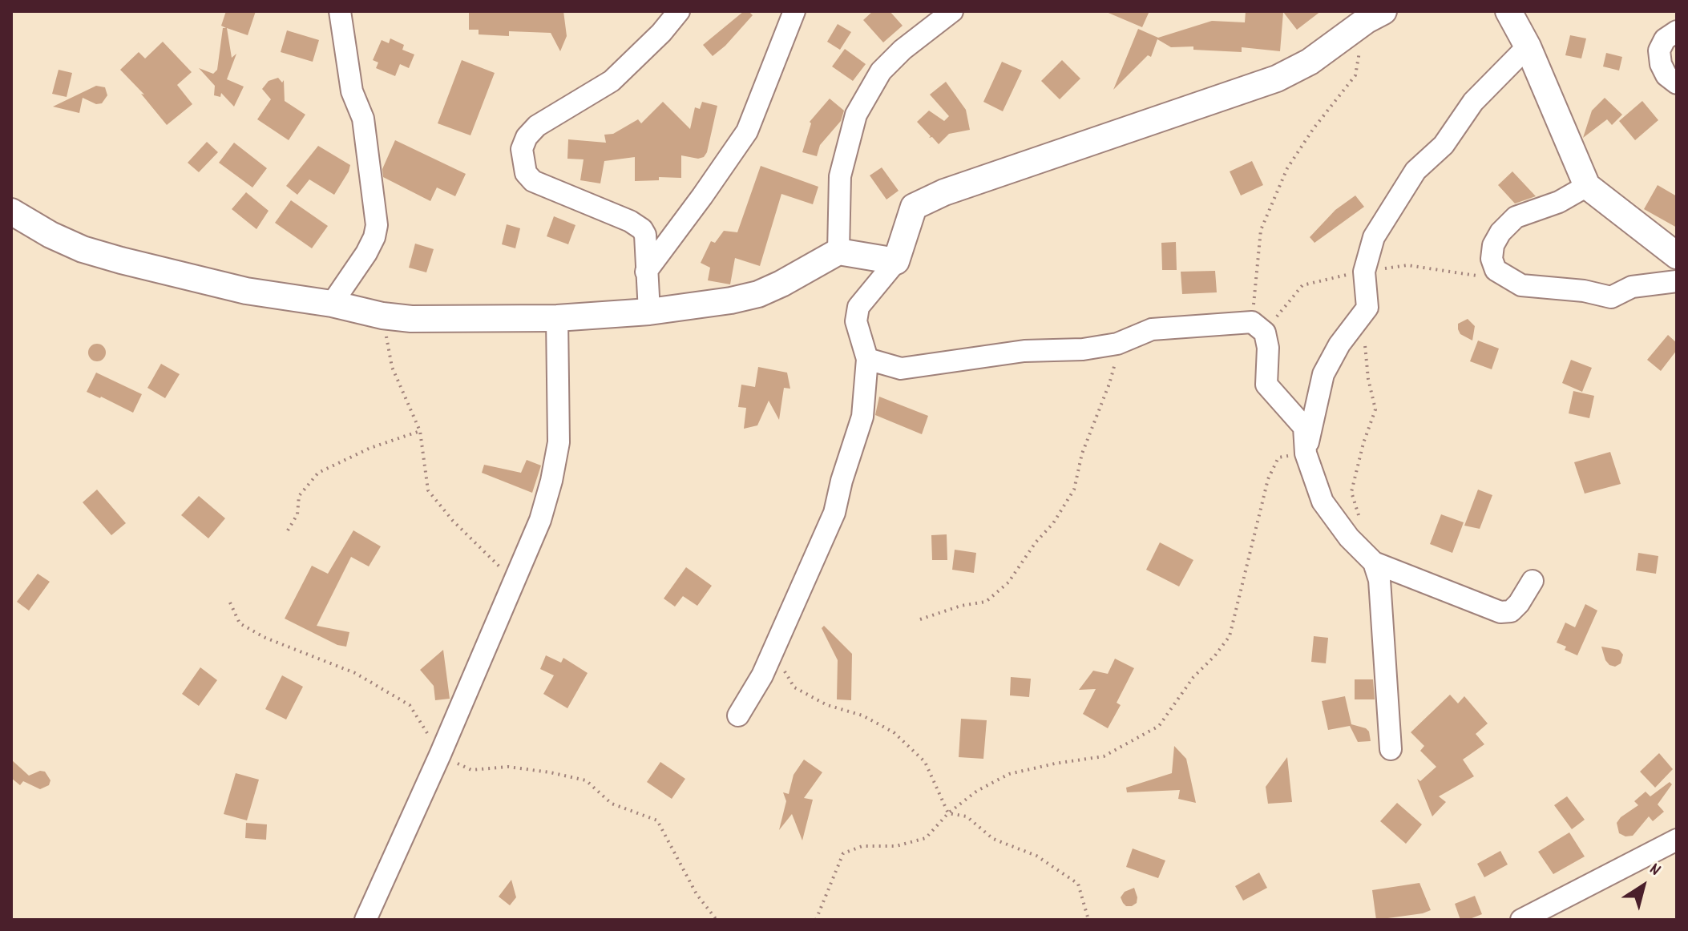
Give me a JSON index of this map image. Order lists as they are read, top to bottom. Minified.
{"north":"top right"}
